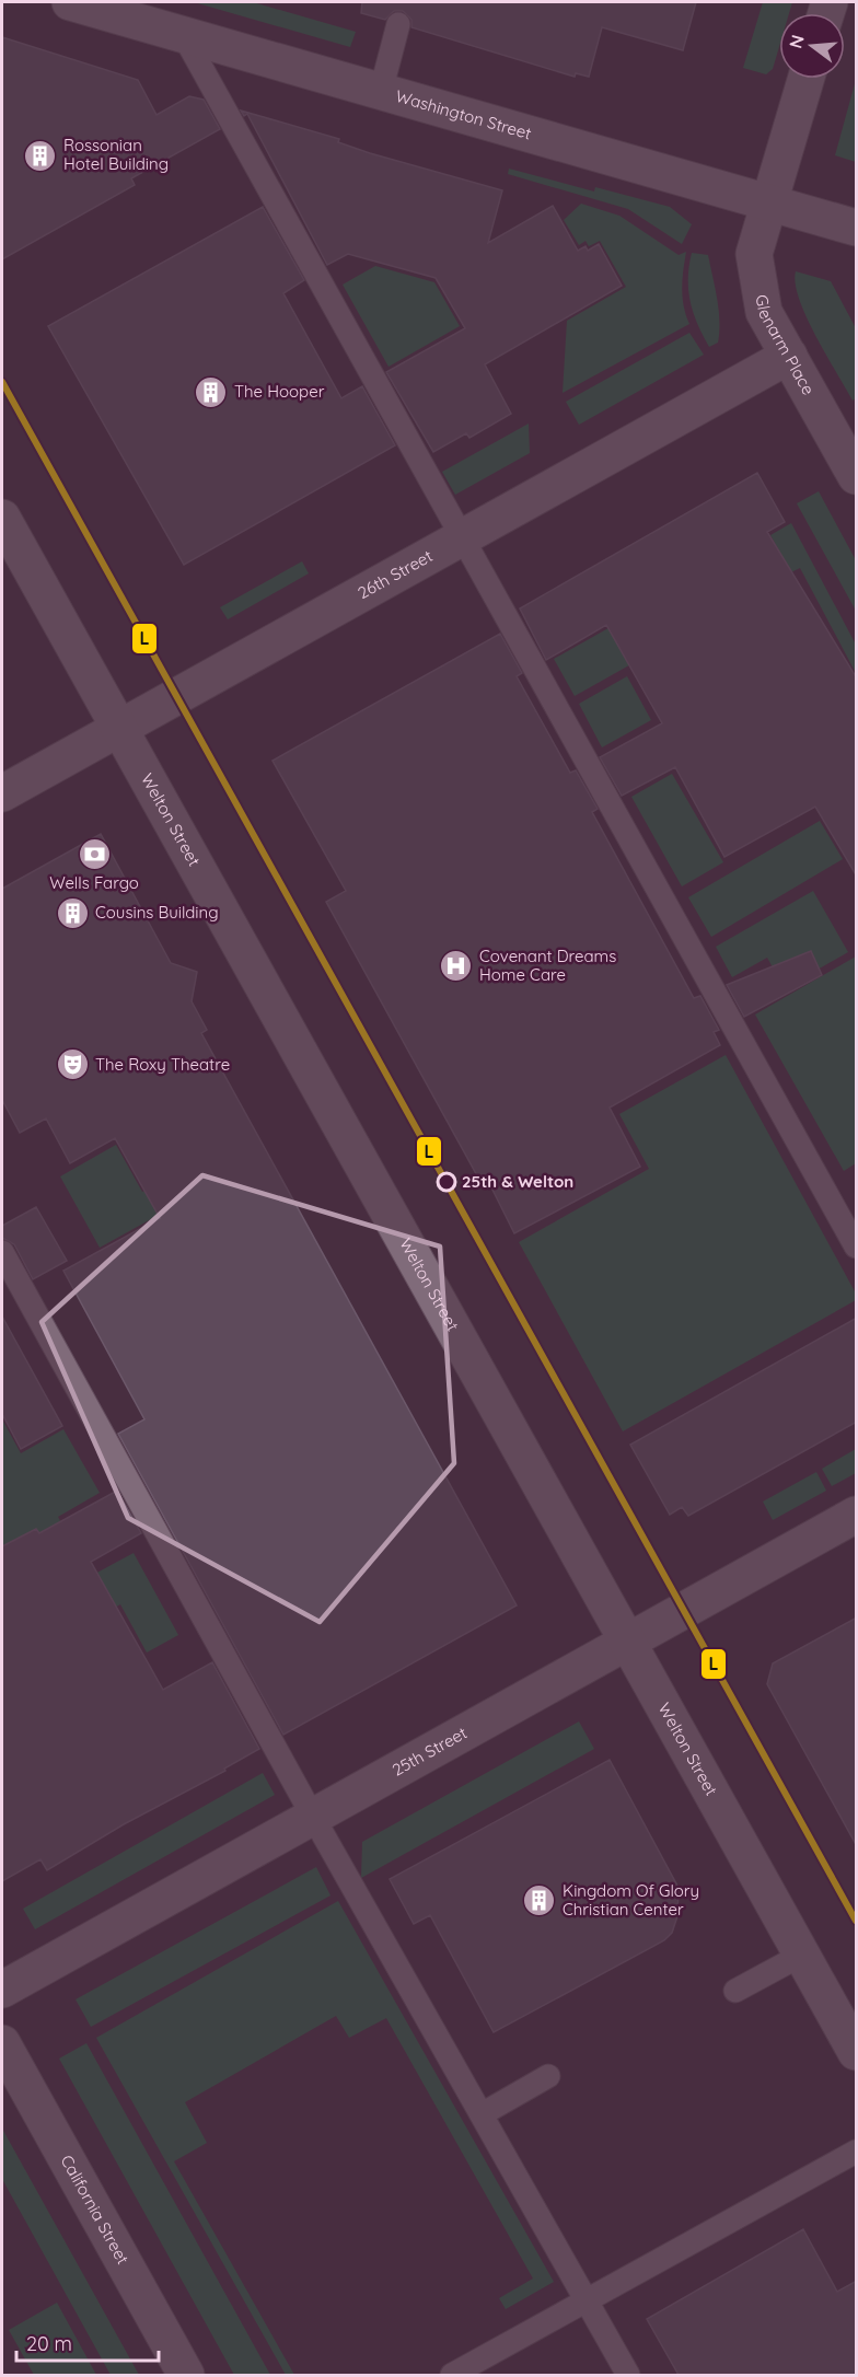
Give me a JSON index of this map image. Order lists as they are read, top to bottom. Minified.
{"streets":{"street":["Washington Street","Glenarm Place","26th Street","Welton Street","25th Street","California Street"]},"crossings":[["Washington Street","Glenarm Place"],["Glenarm Place","26th Street"],["26th Street","Welton Street"],["Welton Street","25th Street"]],"places":{"building":["Rossonian Hotel Building","The Hooper","Cousins Building","Kingdom Of Glory Christian Center"],"bank":["Wells Fargo"],"hospital":["Covenant Dreams Home Care"],"theatre":["The Roxy Theatre"],"other":["25th & Welton"]},"lines":["transit line L"],"scale_bar":"20 m","north":"left"}
